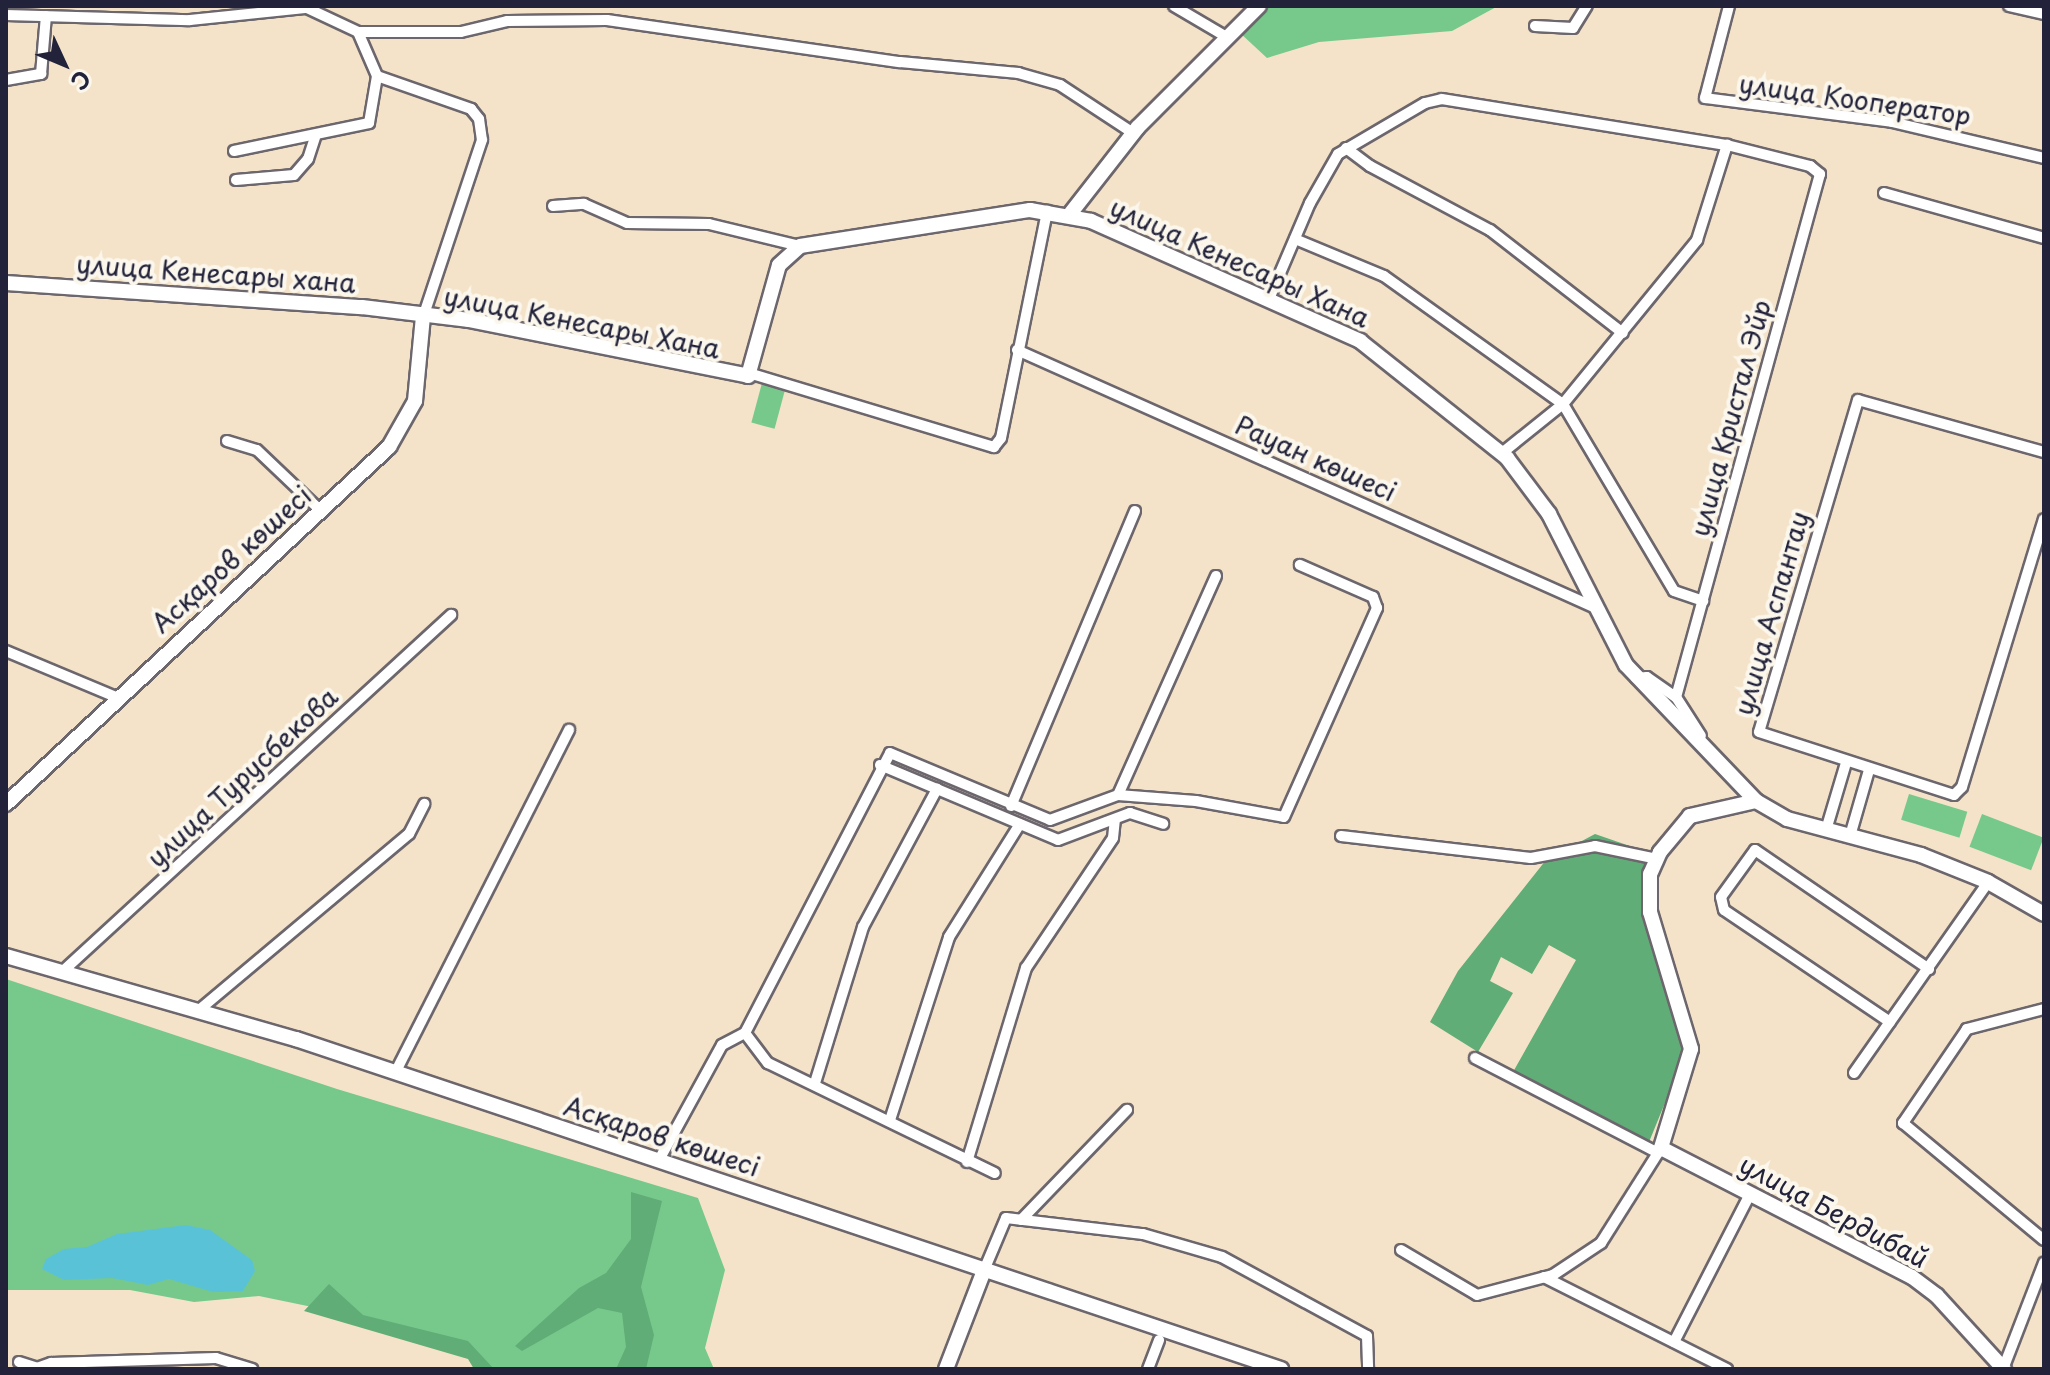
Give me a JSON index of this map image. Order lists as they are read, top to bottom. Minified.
{"streets":{"street":["улица Кооператор","улица Кенесары Хана","улица Кенесары хана","улица Кристал Эйр","Рауан көшесі","Асқаров көшесі","улица Аспантау","улица Турусбекова","улица Бердибай"]},"crossings":[["улица Кенесары Хана","улица Кенесары хана"],["улица Кенесары Хана","улица Кристал Эйр"],["улица Кенесары Хана","Рауан көшесі"],["улица Кенесары Хана","Асқаров көшесі"],["улица Кенесары хана","Асқаров көшесі"],["Асқаров көшесі","улица Турусбекова"]],"north":"bottom right"}
